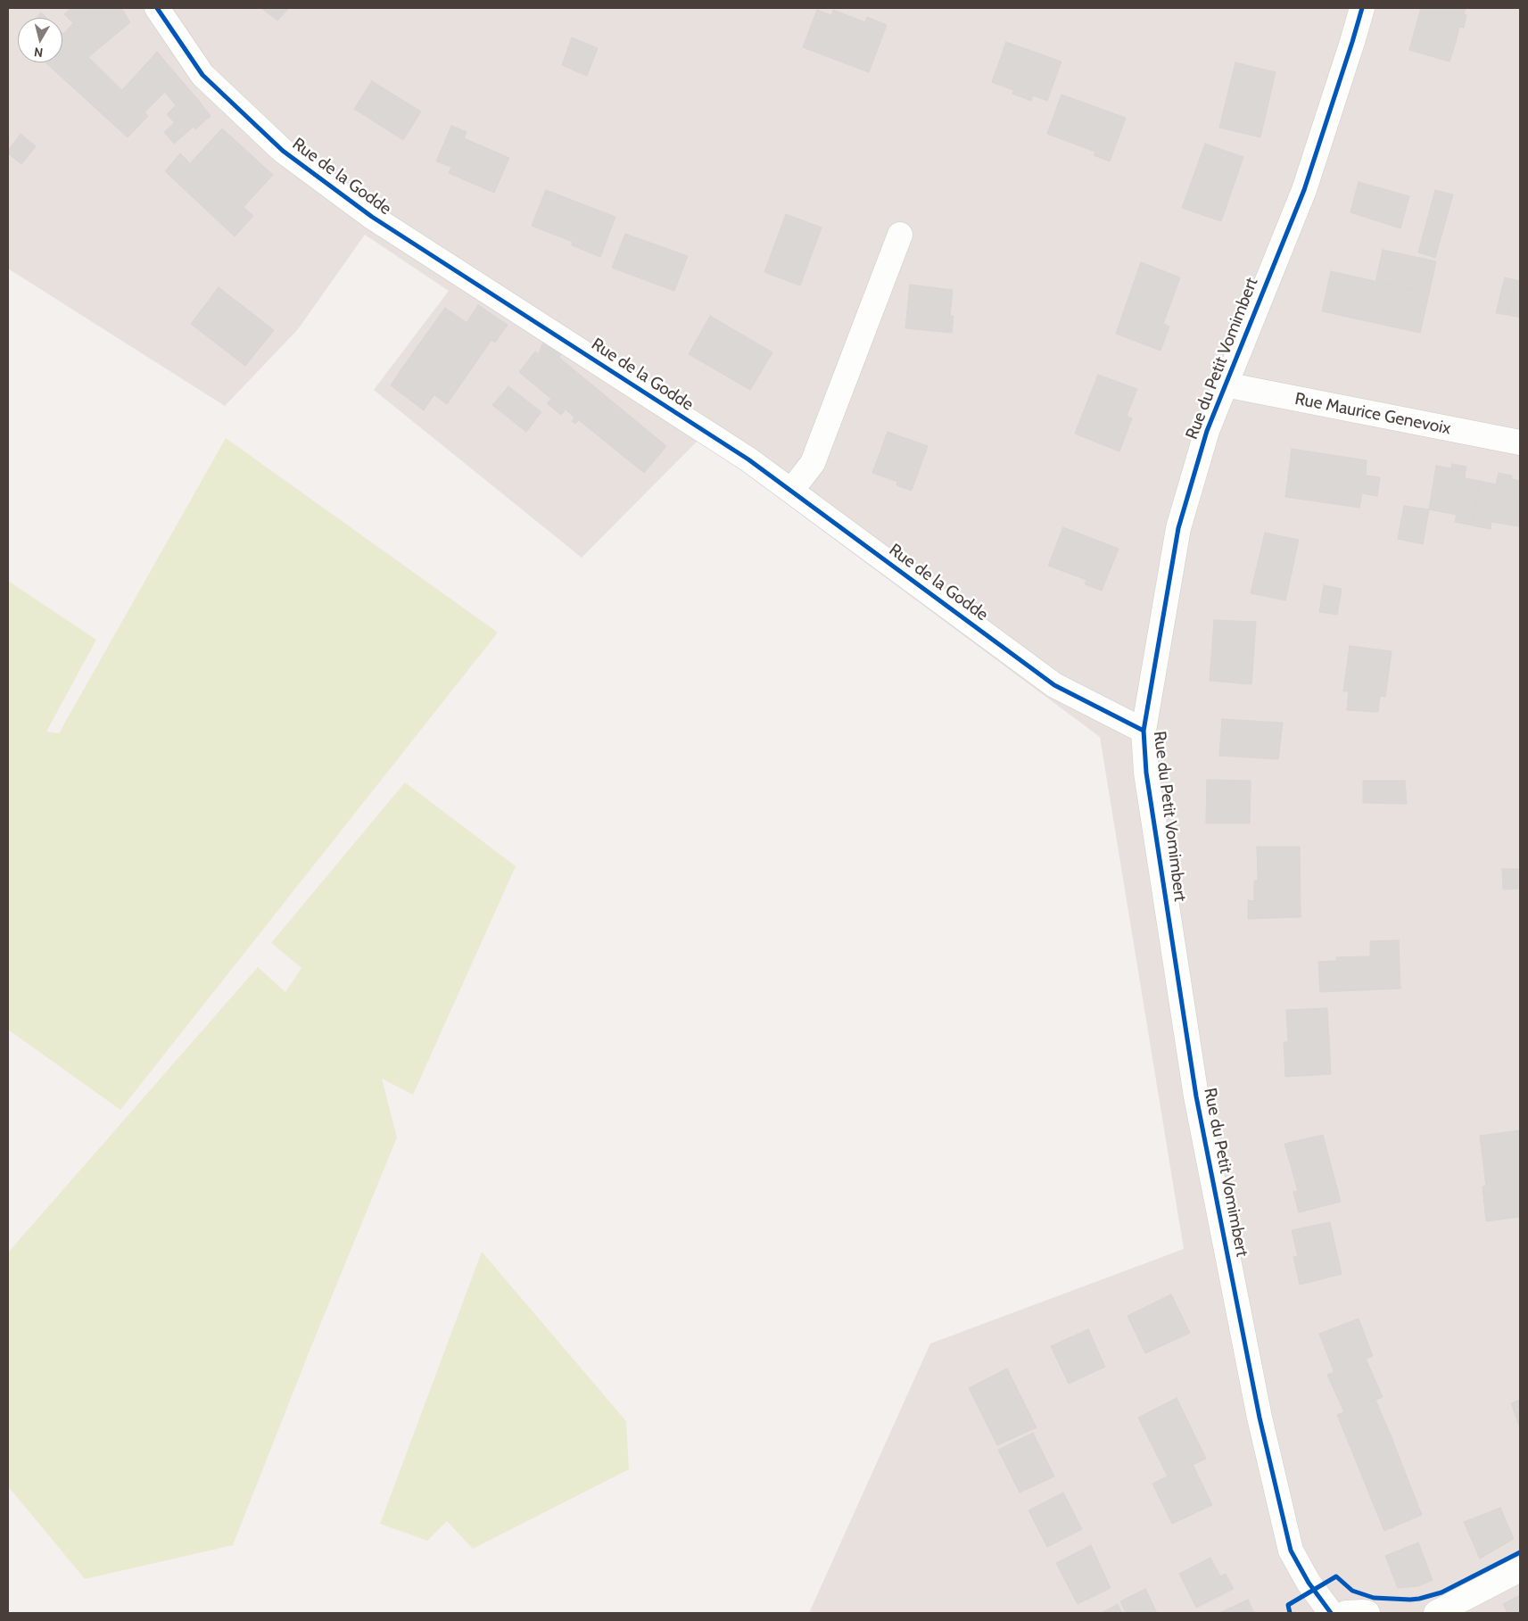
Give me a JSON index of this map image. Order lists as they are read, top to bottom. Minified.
{"streets":{"street":["Rue de la Godde","Rue du Petit Vomimbert","Rue Maurice Genevoix"]},"crossings":[["Rue de la Godde","Rue du Petit Vomimbert"],["Rue du Petit Vomimbert","Rue Maurice Genevoix"]],"north":"bottom"}
